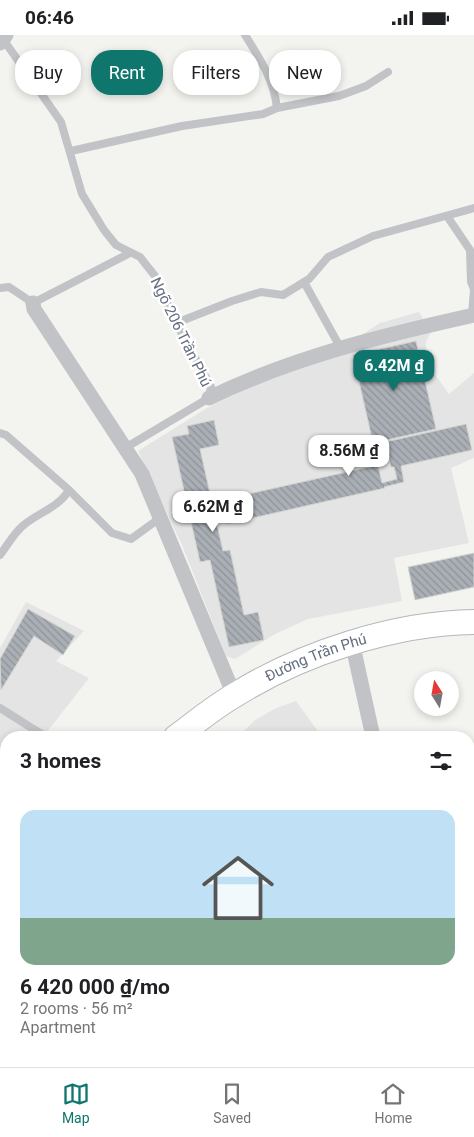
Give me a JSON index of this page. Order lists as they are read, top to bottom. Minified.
{"streets":{"main road":["Đường Trần Phú"],"lane":["Ngõ 206 Trần Phú"]},"north":"top","page":{"status":"06:46","chip":["Buy","Rent","Filters","New"],"price":["6.42M ₫","8.56M ₫","6.62M ₫"],"heading":"3 homes","list":[{"name":"6 420 000 ₫/mo","note":"2 rooms · 56 m² · Apartment"}],"tabs":["Map","Saved","Home"]}}
